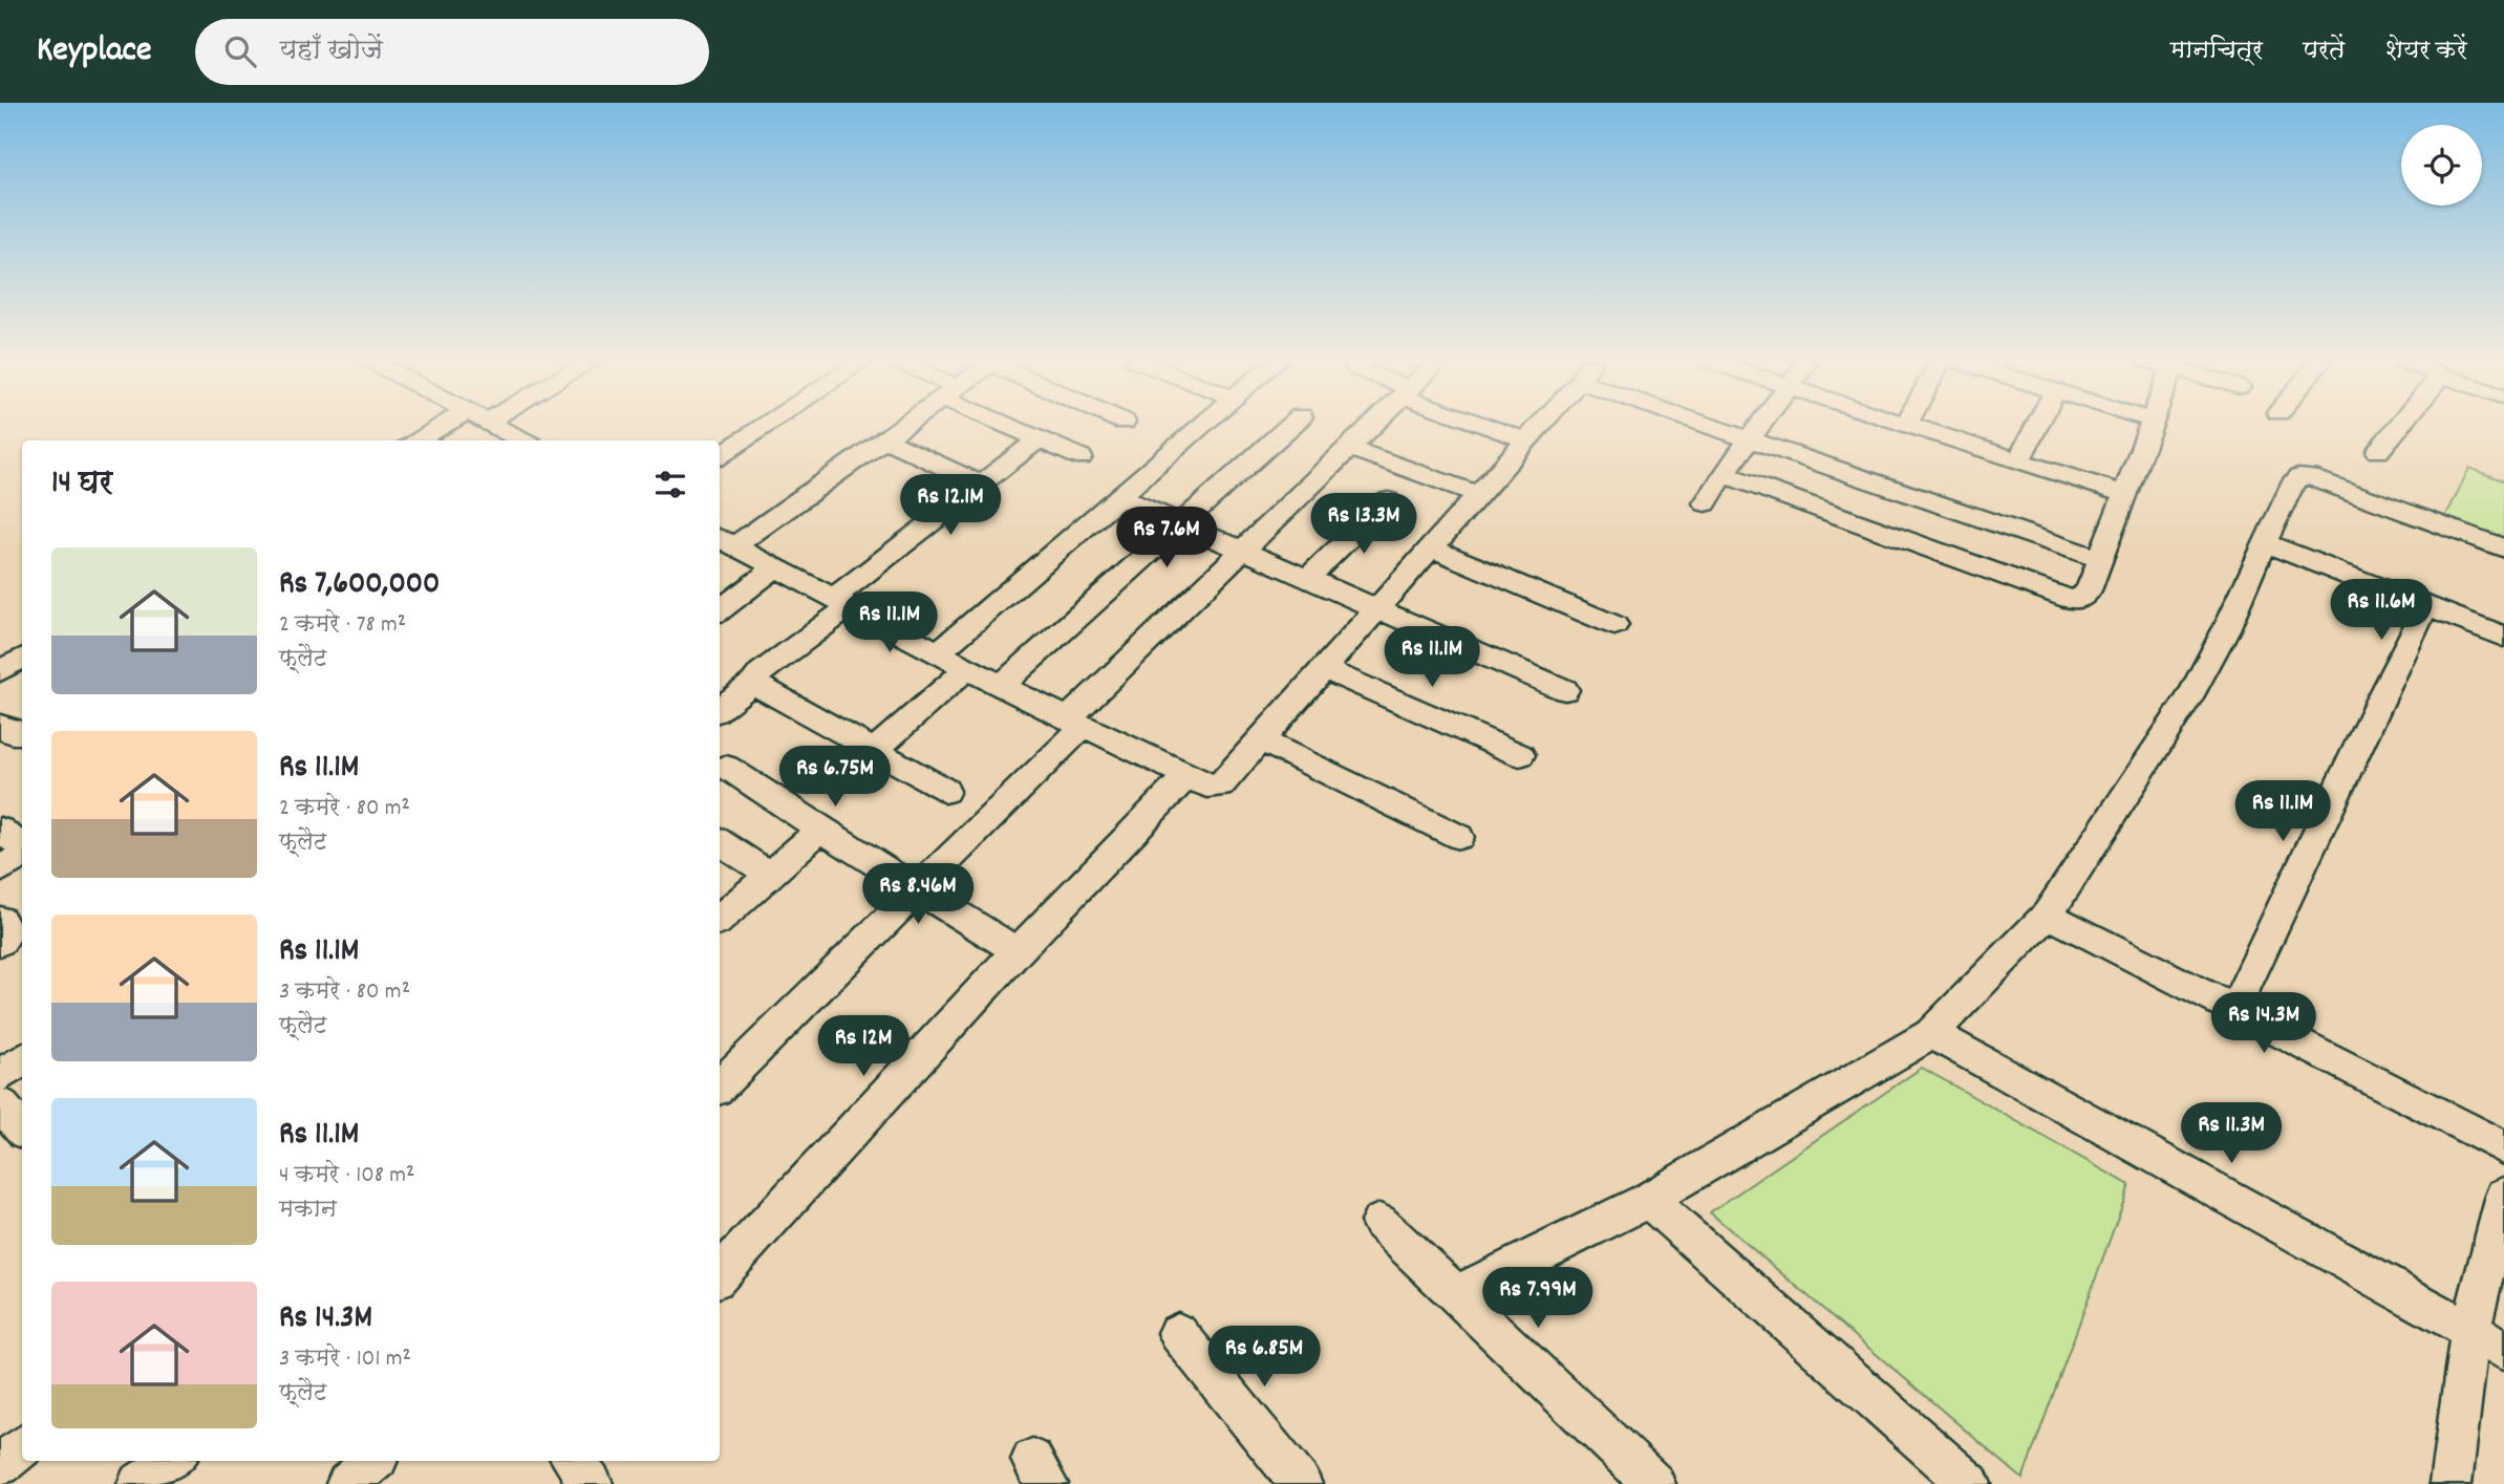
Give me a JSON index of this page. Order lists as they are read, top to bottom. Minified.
{"page":{"header":"Keyplace","search":"यहाँ खोजें","nav":["मानचित्र","परतें","शेयर करें"],"heading":"14 घर","price":["Rs 12.1M","Rs 13.3M","Rs 7.6M","Rs 11.6M","Rs 11.1M","Rs 11.1M","Rs 6.75M","Rs 11.1M","Rs 8.46M","Rs 14.3M","Rs 12M","Rs 11.3M","Rs 7.99M","Rs 6.85M"],"list":[{"name":"Rs 7,600,000","note":"2 कमरे · 78 m² · फ़्लैट"},{"name":"Rs 11.1M","note":"2 कमरे · 80 m² · फ़्लैट"},{"name":"Rs 11.1M","note":"3 कमरे · 80 m² · फ़्लैट"},{"name":"Rs 11.1M","note":"4 कमरे · 108 m² · मकान"},{"name":"Rs 14.3M","note":"3 कमरे · 101 m² · फ़्लैट"}]}}
